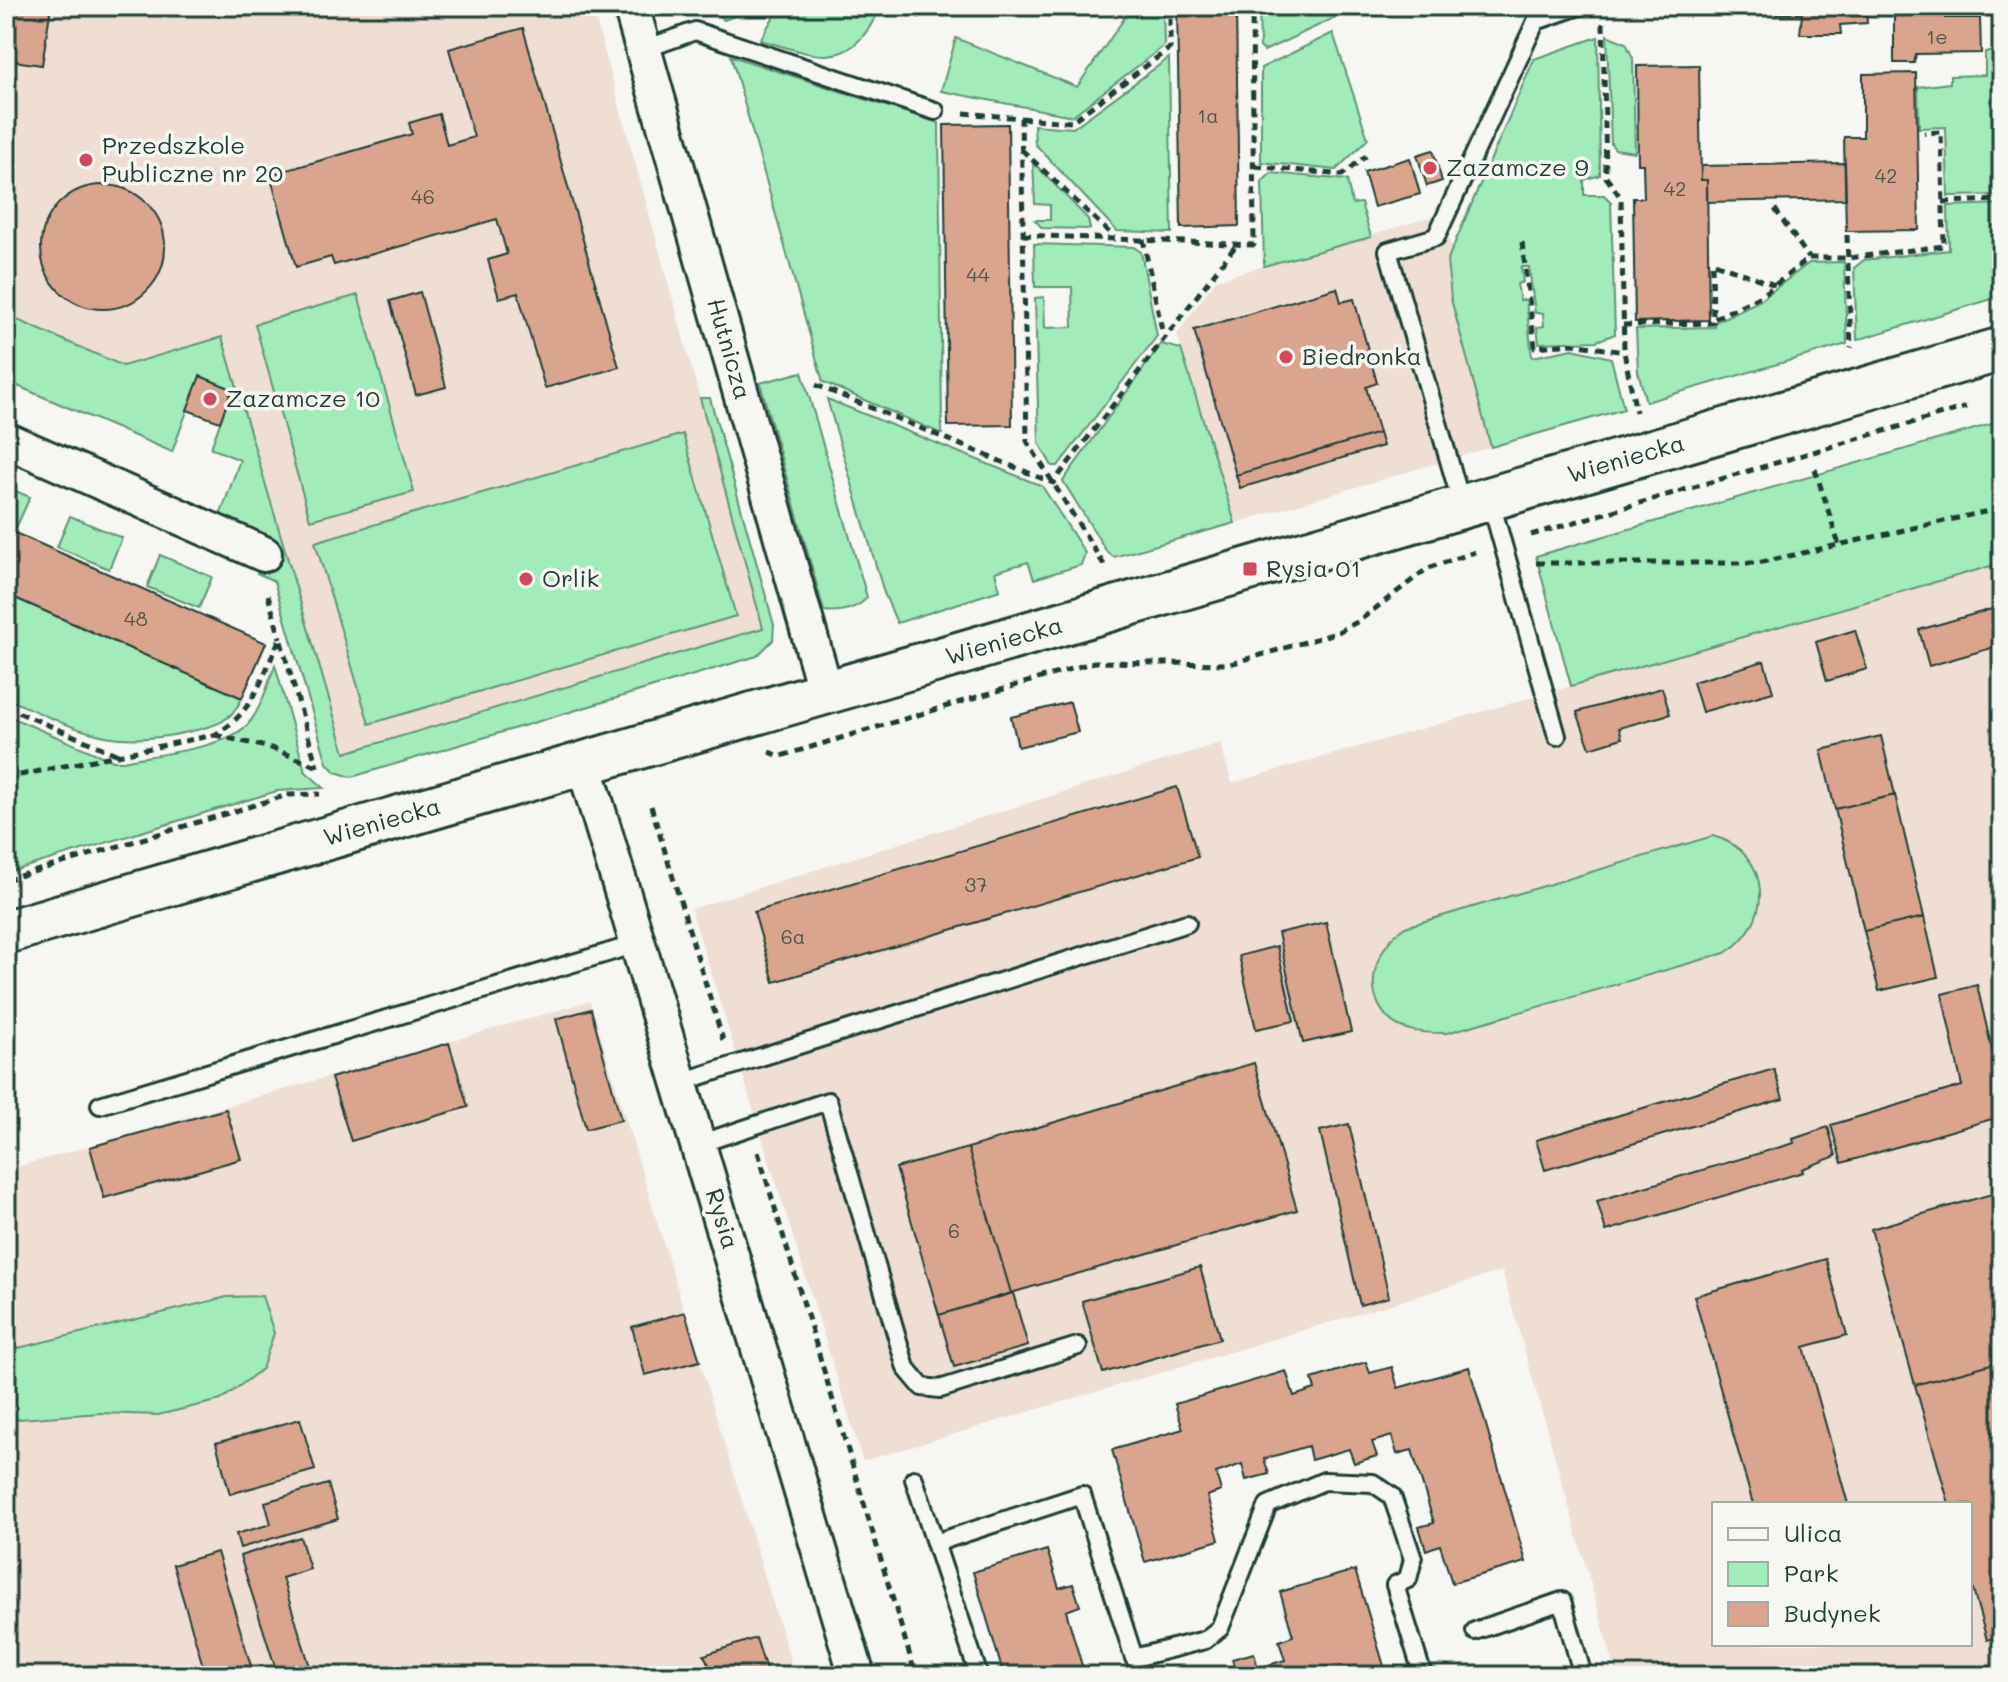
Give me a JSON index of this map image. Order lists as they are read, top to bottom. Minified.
{"streets":{"street":["Hutnicza","Wieniecka","Rysia"]},"crossings":[["Hutnicza","Wieniecka"],["Wieniecka","Rysia"]],"places":{"other":["Przedszkole Publiczne nr 20","Zazamcze 9","Biedronka","Zazamcze 10","Orlik"],"transit":["Rysia 01"]},"house_numbers":["1e","1a","42","42","46","44","48","37","6a","6"],"legend":["Ulica","Park","Budynek"]}
